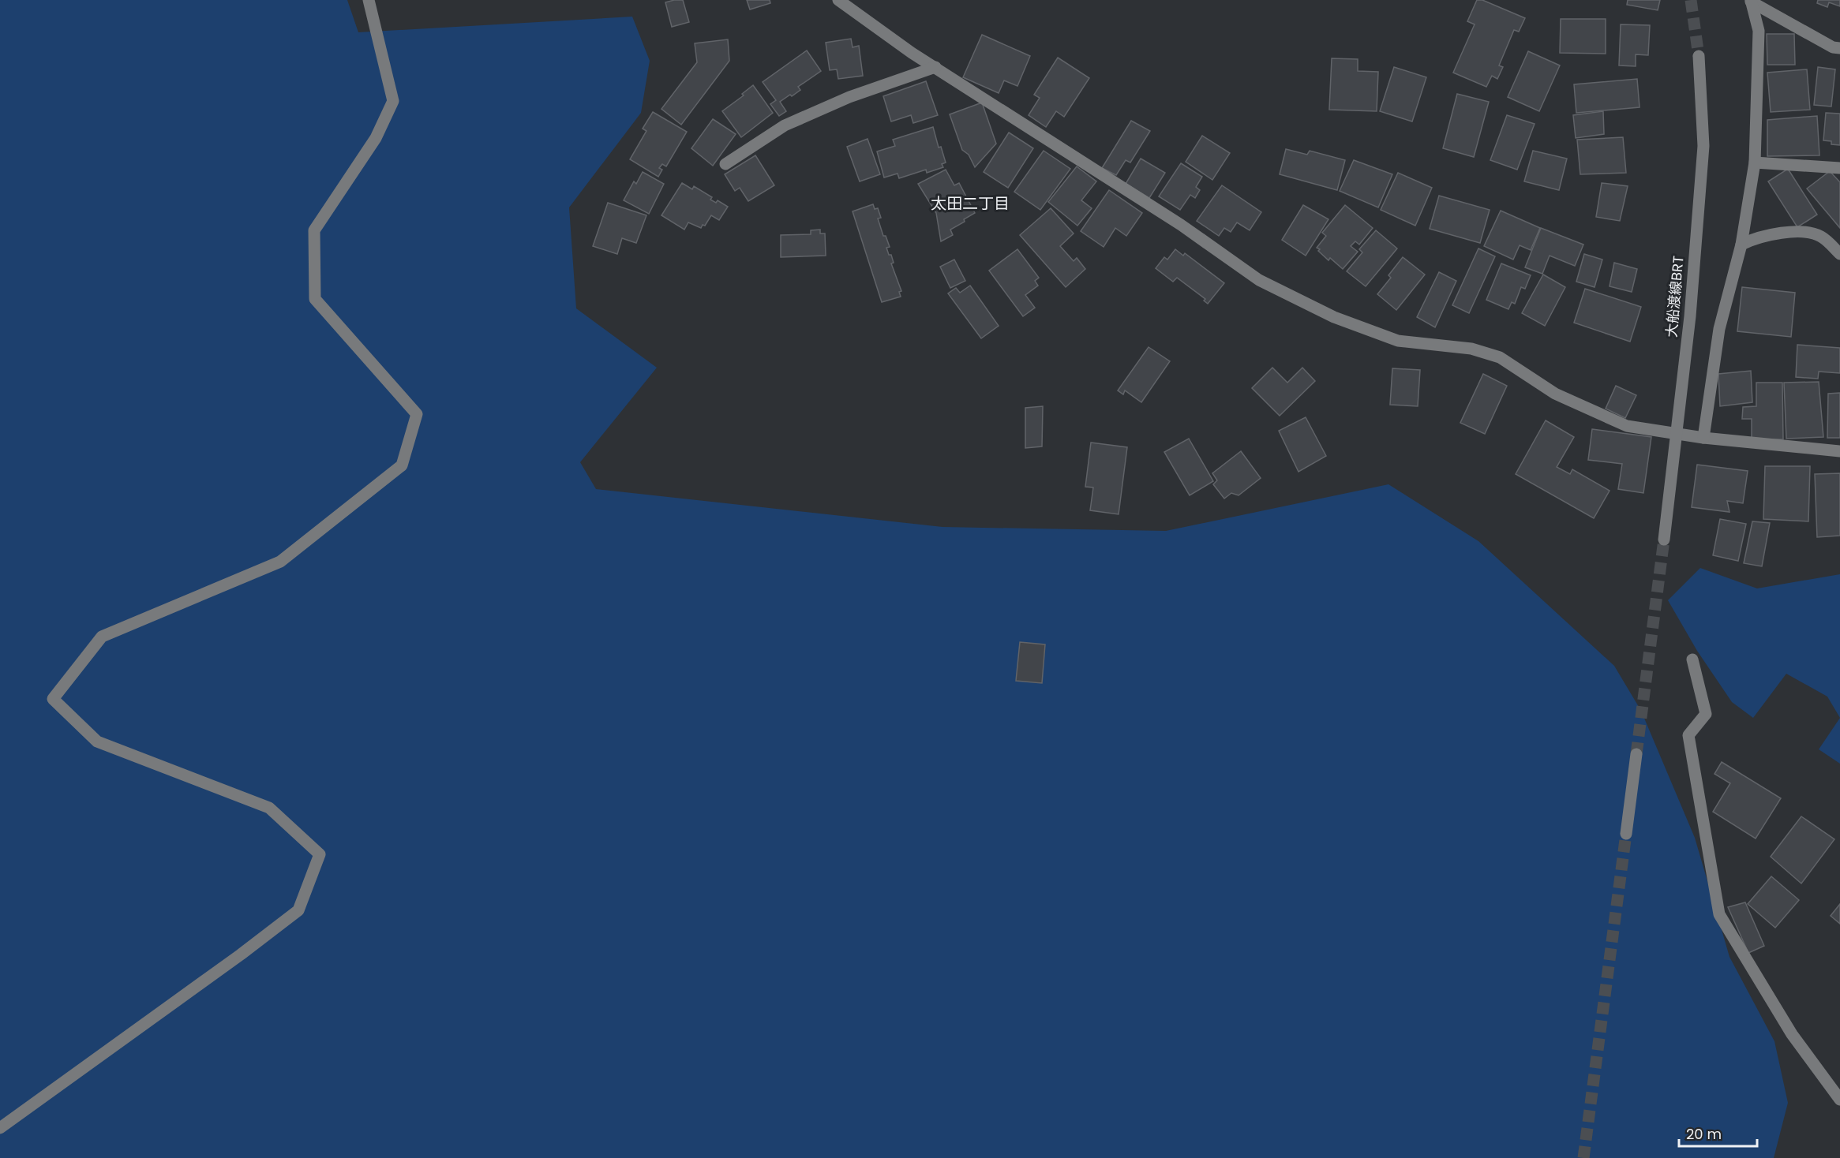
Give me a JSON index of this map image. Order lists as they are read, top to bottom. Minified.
{"streets":{"street":["大船渡線BRT"]},"districts":["太田二丁目"],"scale_bar":"20 m"}
